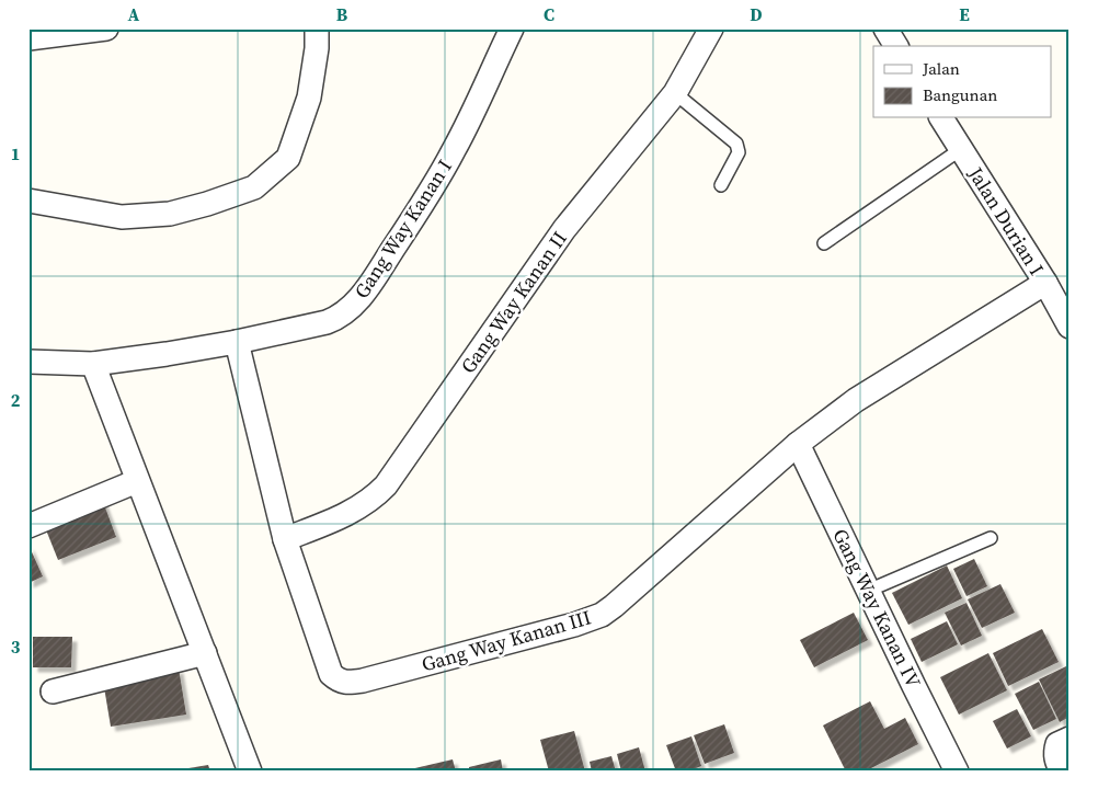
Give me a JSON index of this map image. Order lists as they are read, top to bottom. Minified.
{"streets":{"street":["Jalan Durian I","Gang Way Kanan I","Gang Way Kanan II","Gang Way Kanan IV","Gang Way Kanan III"]},"crossings":[["Jalan Durian I","Gang Way Kanan III"],["Gang Way Kanan I","Gang Way Kanan III"],["Gang Way Kanan II","Gang Way Kanan III"],["Gang Way Kanan IV","Gang Way Kanan III"]],"legend":["Jalan","Bangunan"],"grid":{"columns":["A","B","C","D","E"],"rows":["1","2","3"]}}
